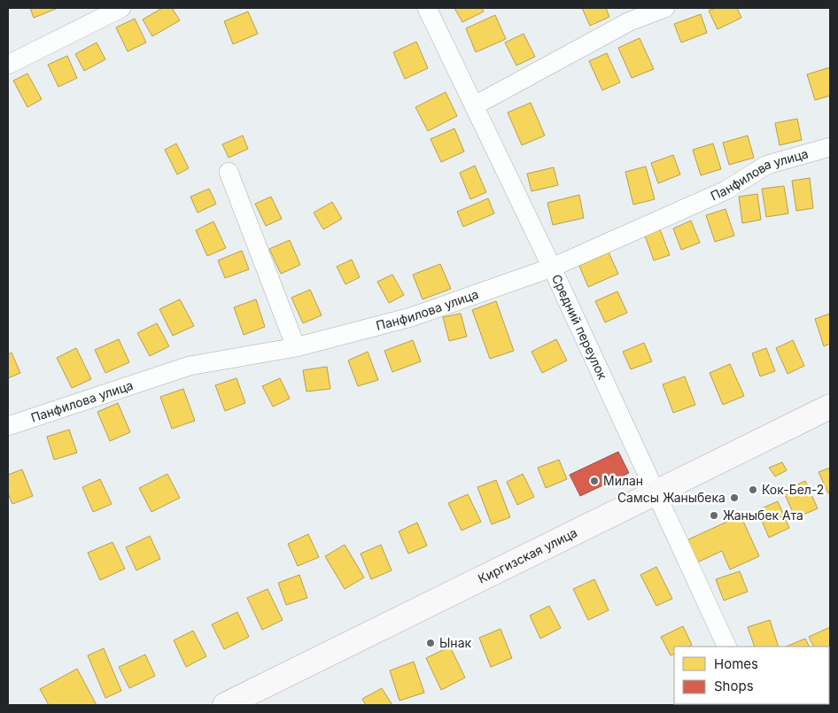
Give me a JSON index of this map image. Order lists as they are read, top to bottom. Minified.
{"streets":{"main road":["Киргизская улица"],"street":["Панфилова улица","Средний переулок"]},"crossings":[["Панфилова улица","Средний переулок"],["Средний переулок","Киргизская улица"]],"places":["Милан","Кок-Бел-2","Самсы Жаныбека","Жаныбек Ата","Ынак"],"legend":["Homes","Shops"]}
